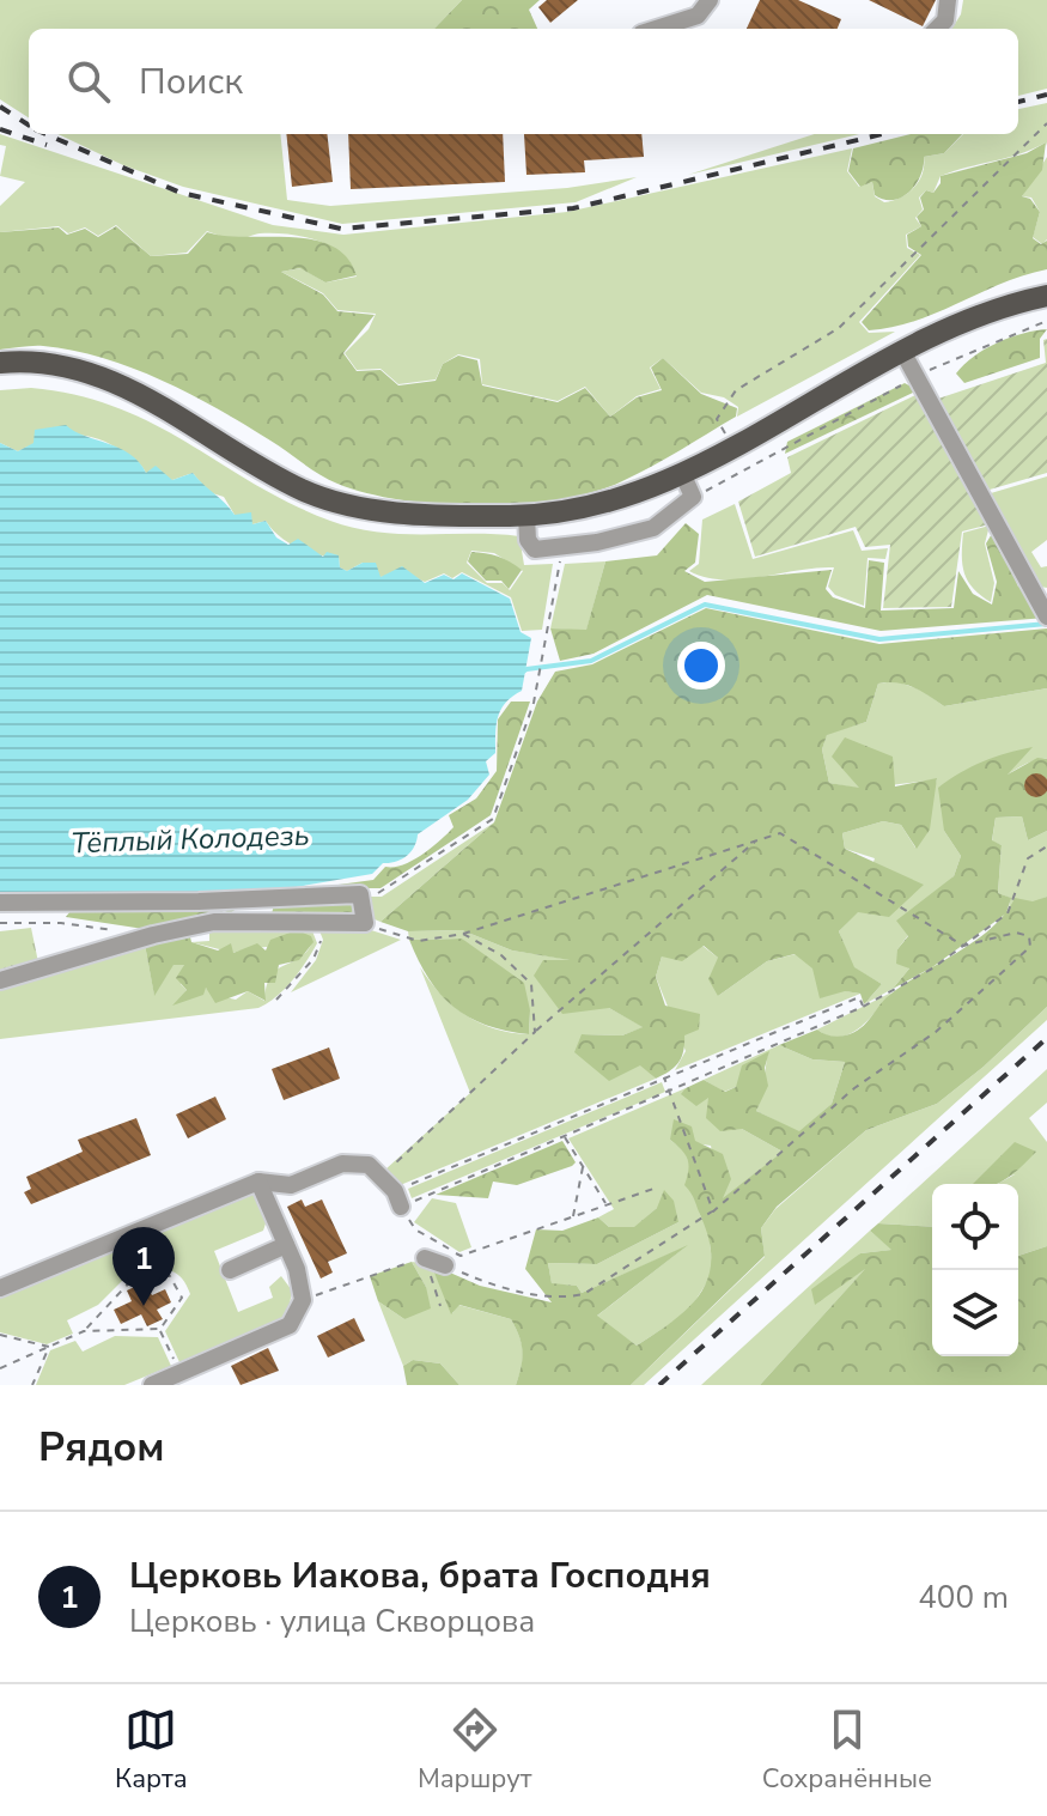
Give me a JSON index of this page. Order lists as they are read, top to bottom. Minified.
{"water":["Тёплый Колодезь"],"page":{"search":"Поиск","pins":"1","heading":"Рядом","list":[{"mark":"1","name":"Церковь Иакова, брата Господня","note":"Церковь · улица Скворцова","value":"400 m"}],"nav":["Карта","Маршрут","Сохранённые"]}}
